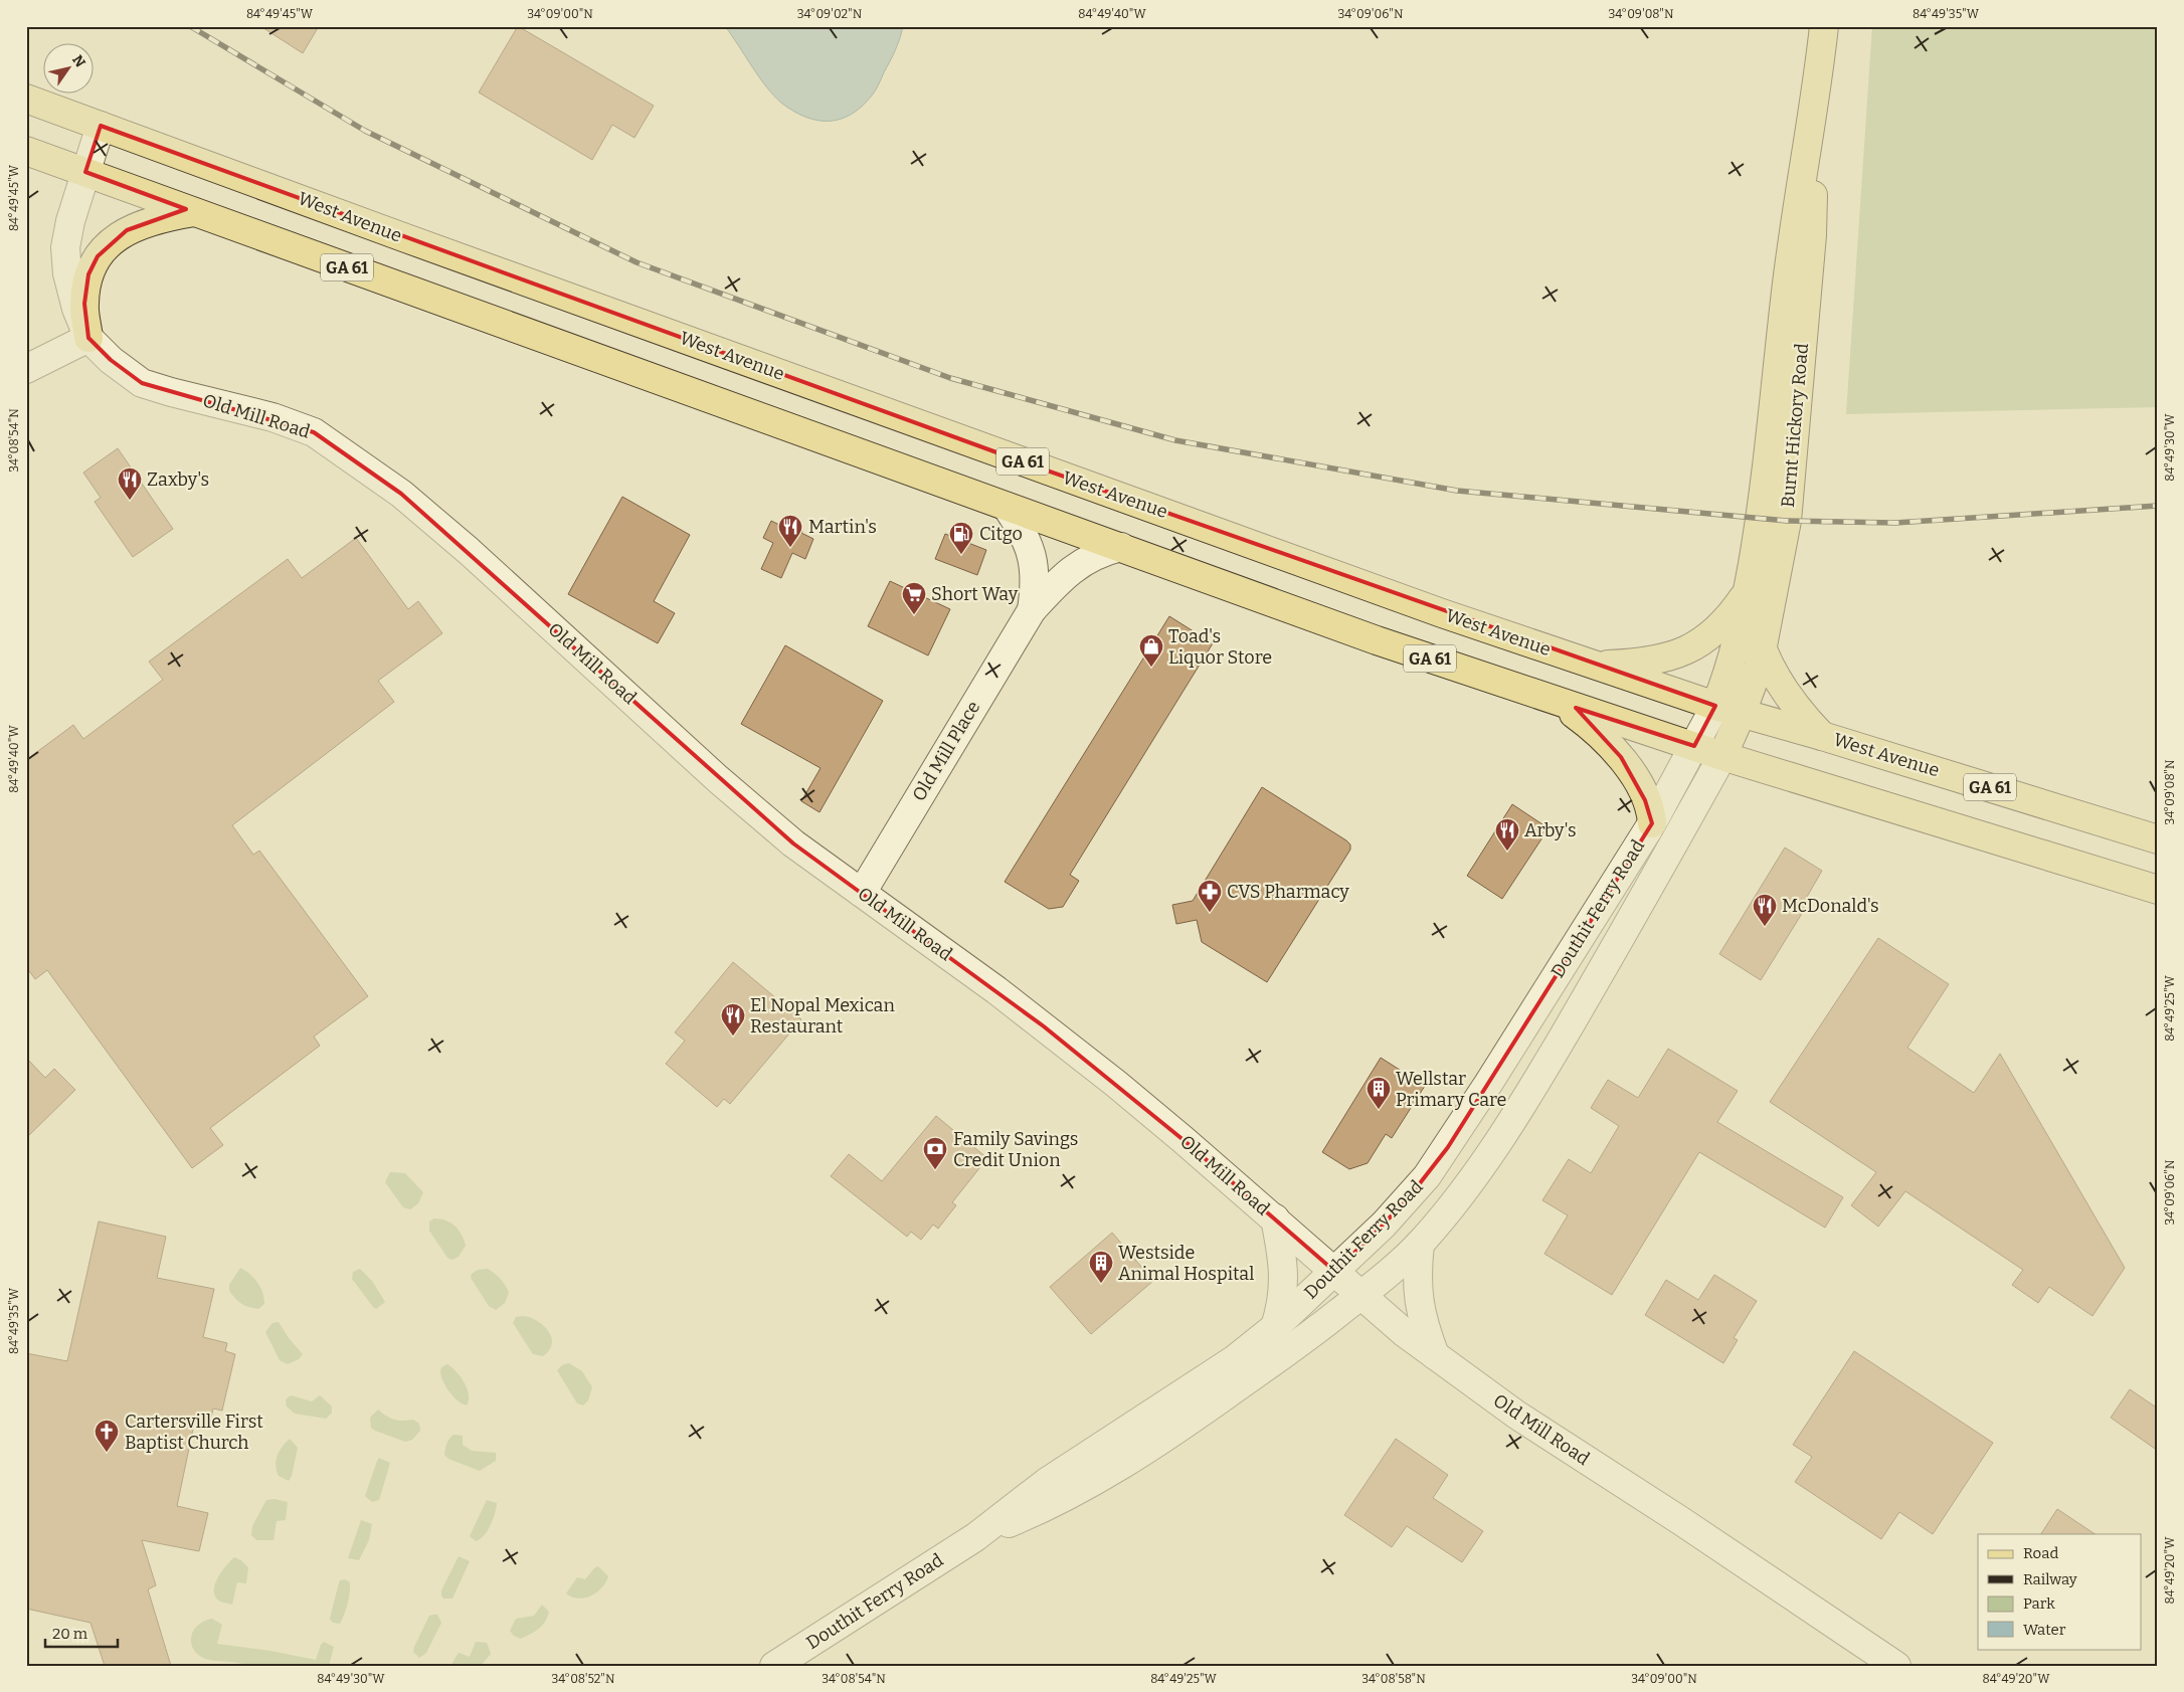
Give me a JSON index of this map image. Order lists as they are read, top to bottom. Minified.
{"streets":{"main road":["West Avenue","GA 61","Burnt Hickory Road"],"street":["Old Mill Road","Old Mill Place","Douthit Ferry Road"]},"crossings":[["West Avenue","Old Mill Road"],["West Avenue","Burnt Hickory Road"],["West Avenue","Douthit Ferry Road"],["GA 61","Old Mill Road"],["GA 61","Burnt Hickory Road"],["GA 61","Old Mill Place"],["GA 61","Douthit Ferry Road"],["Old Mill Road","Old Mill Place"],["Old Mill Road","Douthit Ferry Road"],["Burnt Hickory Road","Douthit Ferry Road"]],"places":{"restaurant":["Zaxby's","Martin's","Arby's","McDonald's","El Nopal Mexican Restaurant"],"fuel station":["Citgo"],"supermarket":["Short Way"],"shop":["Toad's Liquor Store"],"pharmacy":["CVS Pharmacy"],"building":["Wellstar Primary Care","Westside Animal Hospital"],"bank":["Family Savings Credit Union"],"church":["Cartersville First Baptist Church"]},"legend":["Road","Railway","Park","Water"],"scale_bar":"20 m","north":"top right","coordinates":["84°49'45\"W","34°09'00\"N","34°09'02\"N","84°49'40\"W","34°09'06\"N","34°09'08\"N","84°49'35\"W","34°08'54\"N","84°49'30\"W","84°49'25\"W","84°49'20\"W","34°08'52\"N","34°08'58\"N"]}
